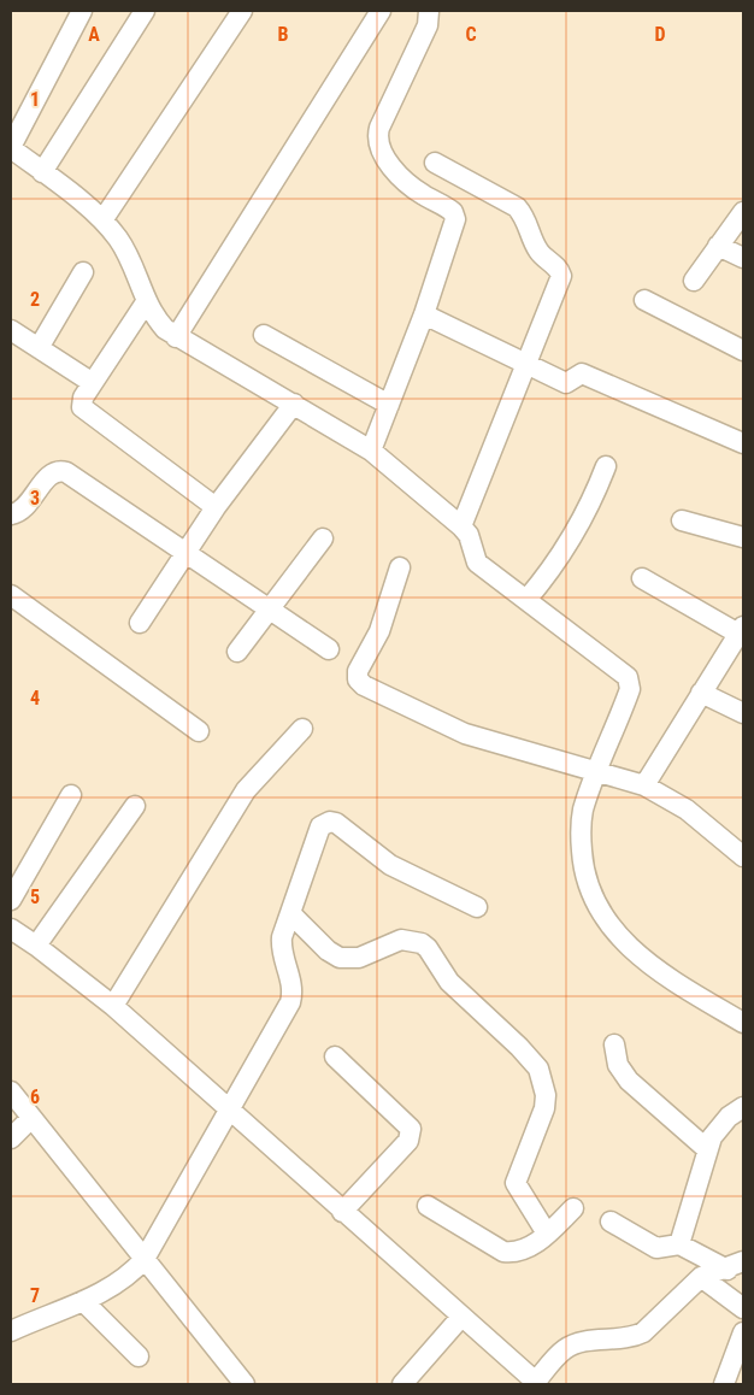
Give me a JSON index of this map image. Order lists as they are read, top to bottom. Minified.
{"grid":{"columns":["A","B","C","D"],"rows":["1","2","3","4","5","6","7"]}}
